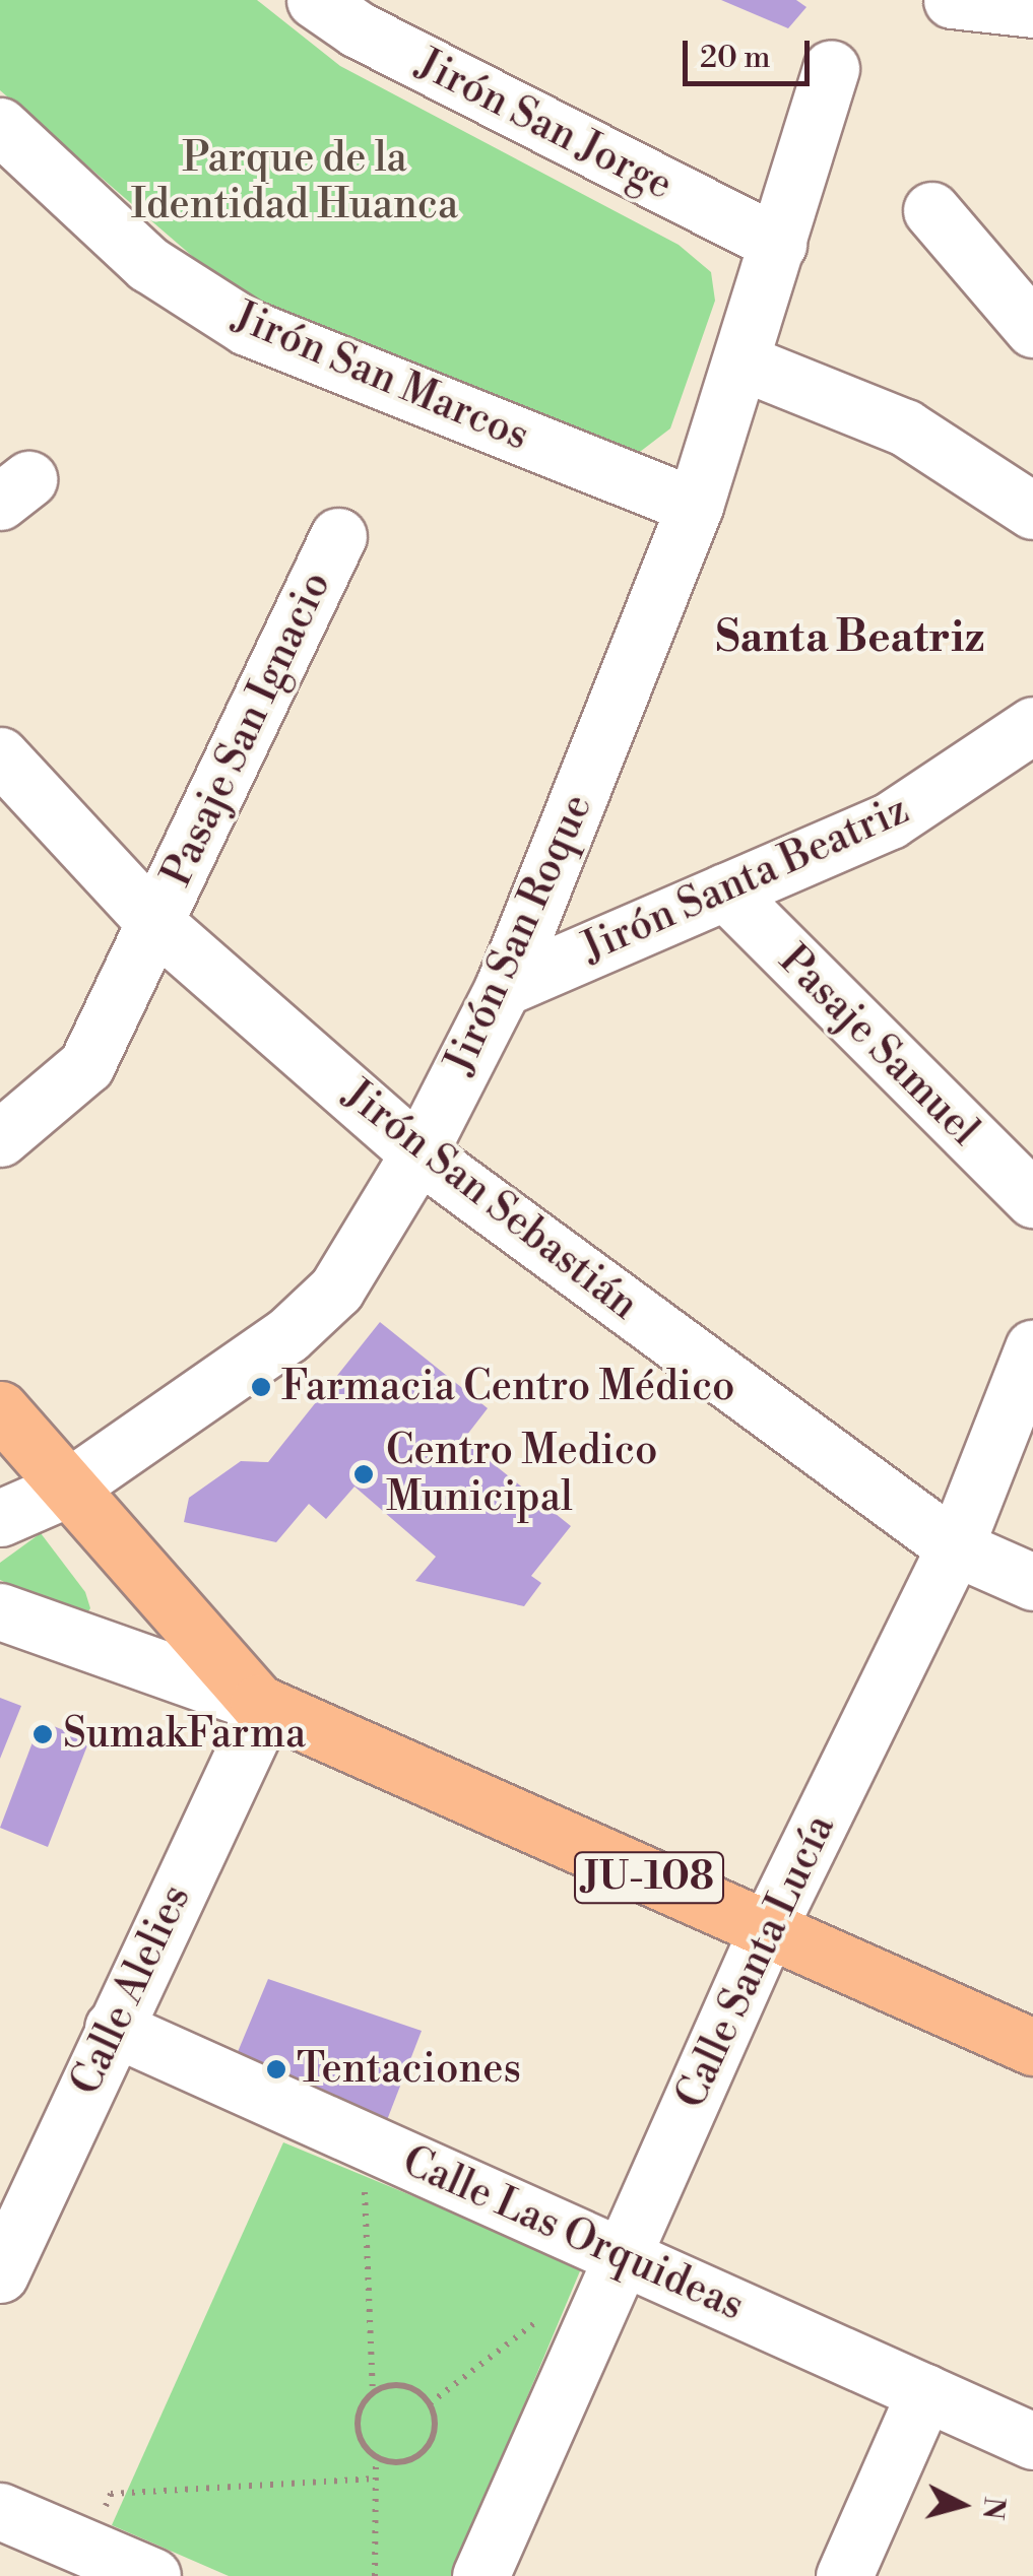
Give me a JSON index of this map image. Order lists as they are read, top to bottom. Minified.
{"streets":{"main road":["JU-108"],"street":["Jirón San Jorge","Jirón San Marcos","Pasaje San Ignacio","Jirón Santa Beatriz","Jirón San Roque","Pasaje Samuel","Jirón San Sebastián","Calle Santa Lucía","Calle Alelies","Calle Las Orquideas"]},"crossings":[["Jirón San Jorge","Jirón San Roque"],["Jirón San Marcos","Jirón San Roque"],["Pasaje San Ignacio","Jirón San Sebastián"],["Jirón Santa Beatriz","Jirón San Roque"],["Jirón Santa Beatriz","Pasaje Samuel"],["Jirón San Roque","Jirón San Sebastián"],["Jirón San Roque","JU-108"],["Jirón San Sebastián","Calle Santa Lucía"],["JU-108","Calle Santa Lucía"],["JU-108","Calle Alelies"],["Calle Santa Lucía","Calle Las Orquideas"],["Calle Alelies","Calle Las Orquideas"]],"districts":["Santa Beatriz"],"parks":["Parque de la Identidad Huanca"],"places":["Farmacia Centro Médico","Centro Medico Municipal","SumakFarma","Tentaciones"],"scale_bar":"20 m","north":"right"}
